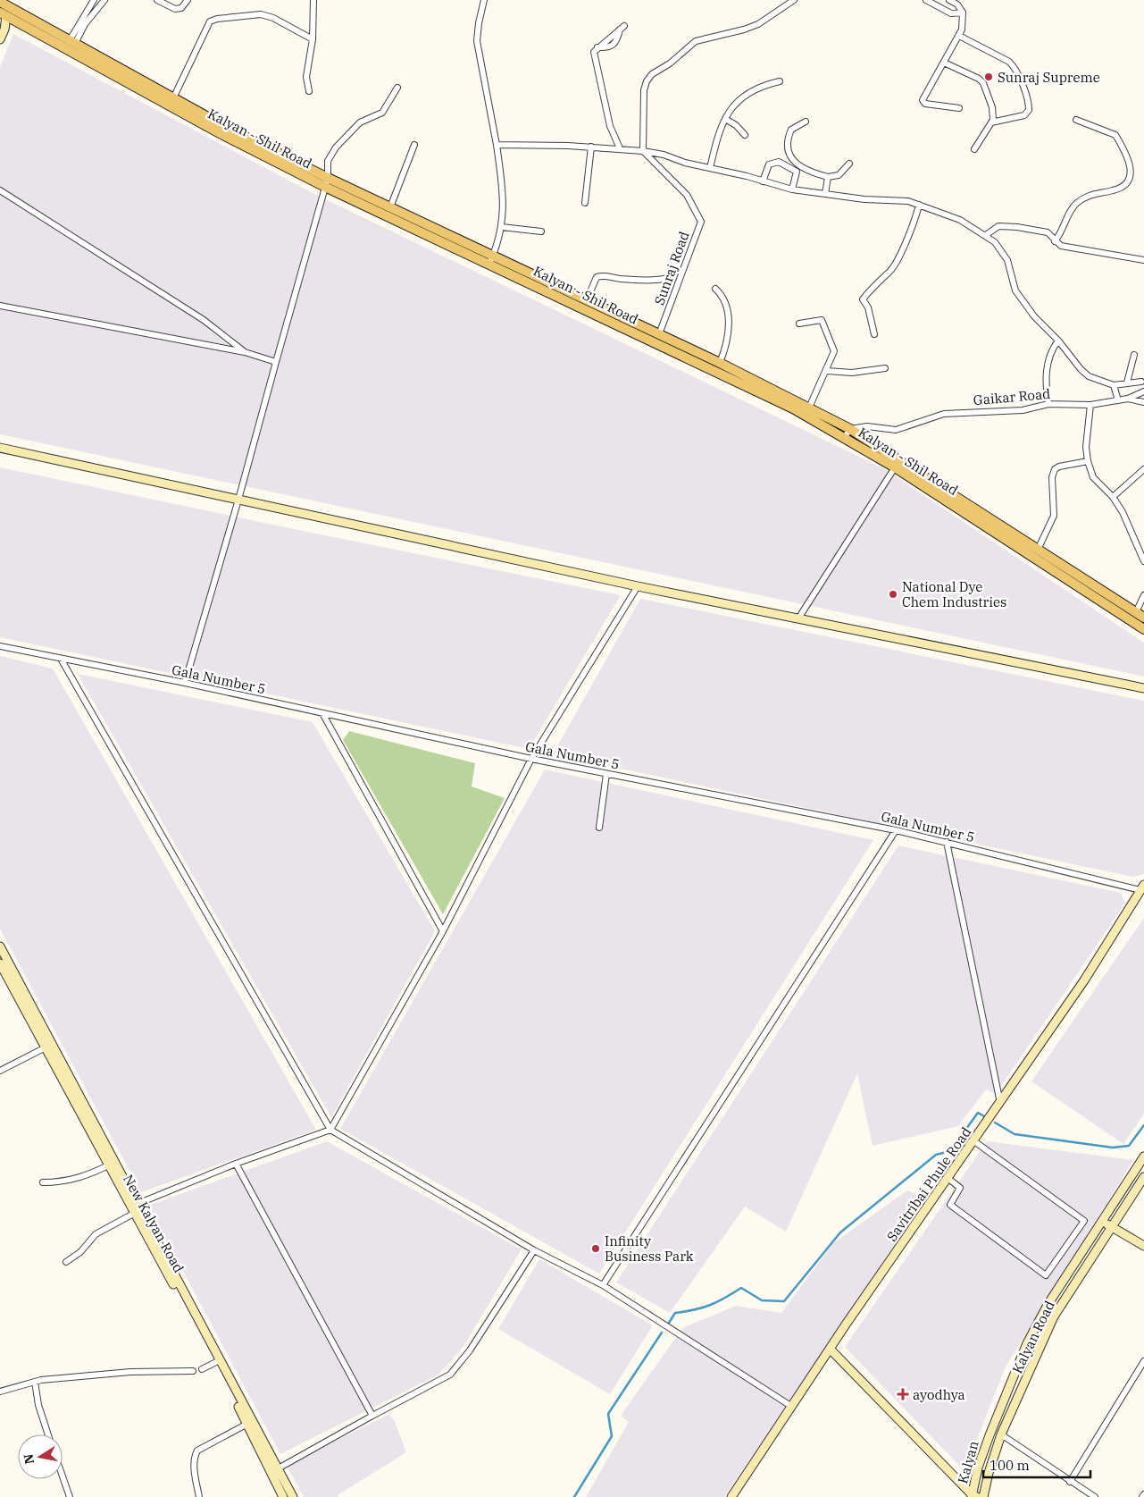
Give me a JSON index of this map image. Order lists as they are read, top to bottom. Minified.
{"streets":{"main road":["Kalyan - Shil Road"],"street":["Sunraj Road","Gaikar Road","Gala Number 5","Savitribai Phule Road","New Kalyan Road","Kalyan Road","Kalyan"]},"crossings":[["Kalyan - Shil Road","Sunraj Road"],["Kalyan - Shil Road","Gaikar Road"],["Gala Number 5","Savitribai Phule Road"],["Kalyan Road","Kalyan"]],"places":{"other":["Sunraj Supreme","National Dye Chem Industries","Infinity Business Park"],"health":["ayodhya"]},"scale_bar":"100 m","north":"left"}
